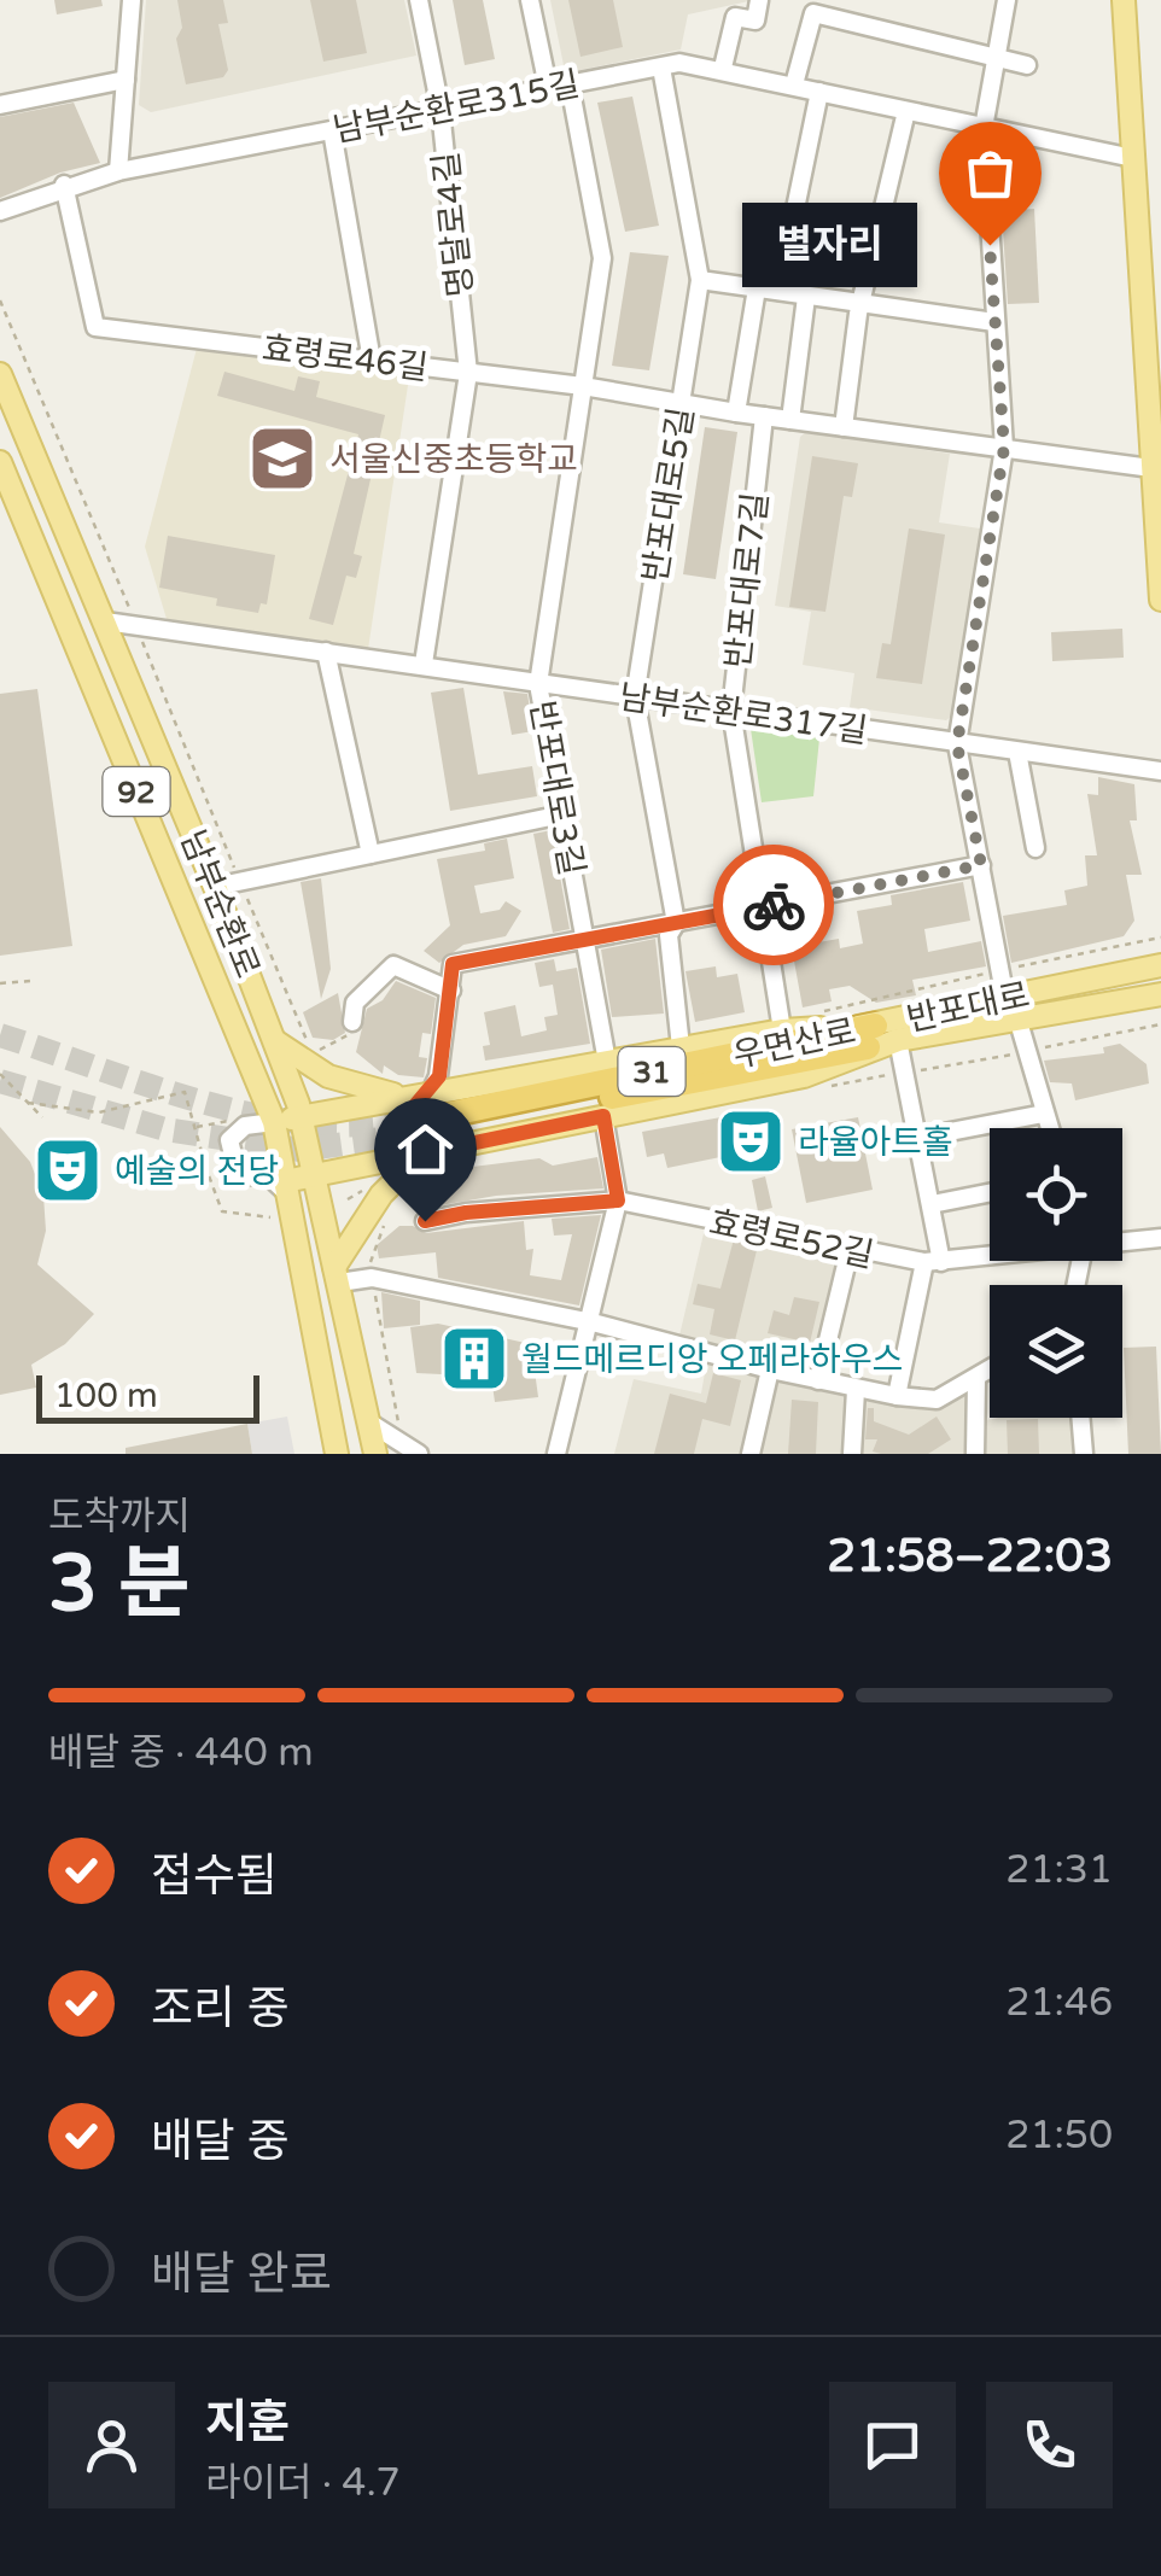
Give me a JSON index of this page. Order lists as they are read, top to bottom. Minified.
{"streets":{"highway":["우면산로","31"],"main road":["92","남부순환로","반포대로"],"street":["남부순환로315길","명달로4길","효령로46길","반포대로5길","반포대로7길","남부순환로317길","반포대로3길","효령로52길"]},"crossings":[["남부순환로315길","명달로4길"],["남부순환로315길","효령로46길"],["남부순환로315길","반포대로5길"],["남부순환로315길","반포대로3길"],["명달로4길","효령로46길"],["명달로4길","남부순환로317길"],["효령로46길","반포대로5길"],["효령로46길","반포대로7길"],["효령로46길","반포대로3길"],["반포대로5길","남부순환로317길"],["반포대로5길","반포대로"],["반포대로7길","남부순환로317길"],["반포대로7길","반포대로"],["남부순환로317길","반포대로3길"],["남부순환로317길","남부순환로"],["반포대로3길","반포대로"],["남부순환로","반포대로"],["반포대로","우면산로"]],"places":{"other":["별자리"],"school or university":["서울신중초등학교"],"theatre":["라율아트홀","예술의 전당"],"building":["월드메르디앙 오페라하우스"]},"scale_bar":"100 m","page":{"bubble":"별자리","scale":"100 m","heading":["3 분","도착까지","21:58–22:03"],"panel":["지훈","라이더 · 4.7"],"bar":"배달 중 · 440 m","list":[["접수됨","21:31"],["조리 중","21:46"],["배달 중","21:50"],"배달 완료"]}}
